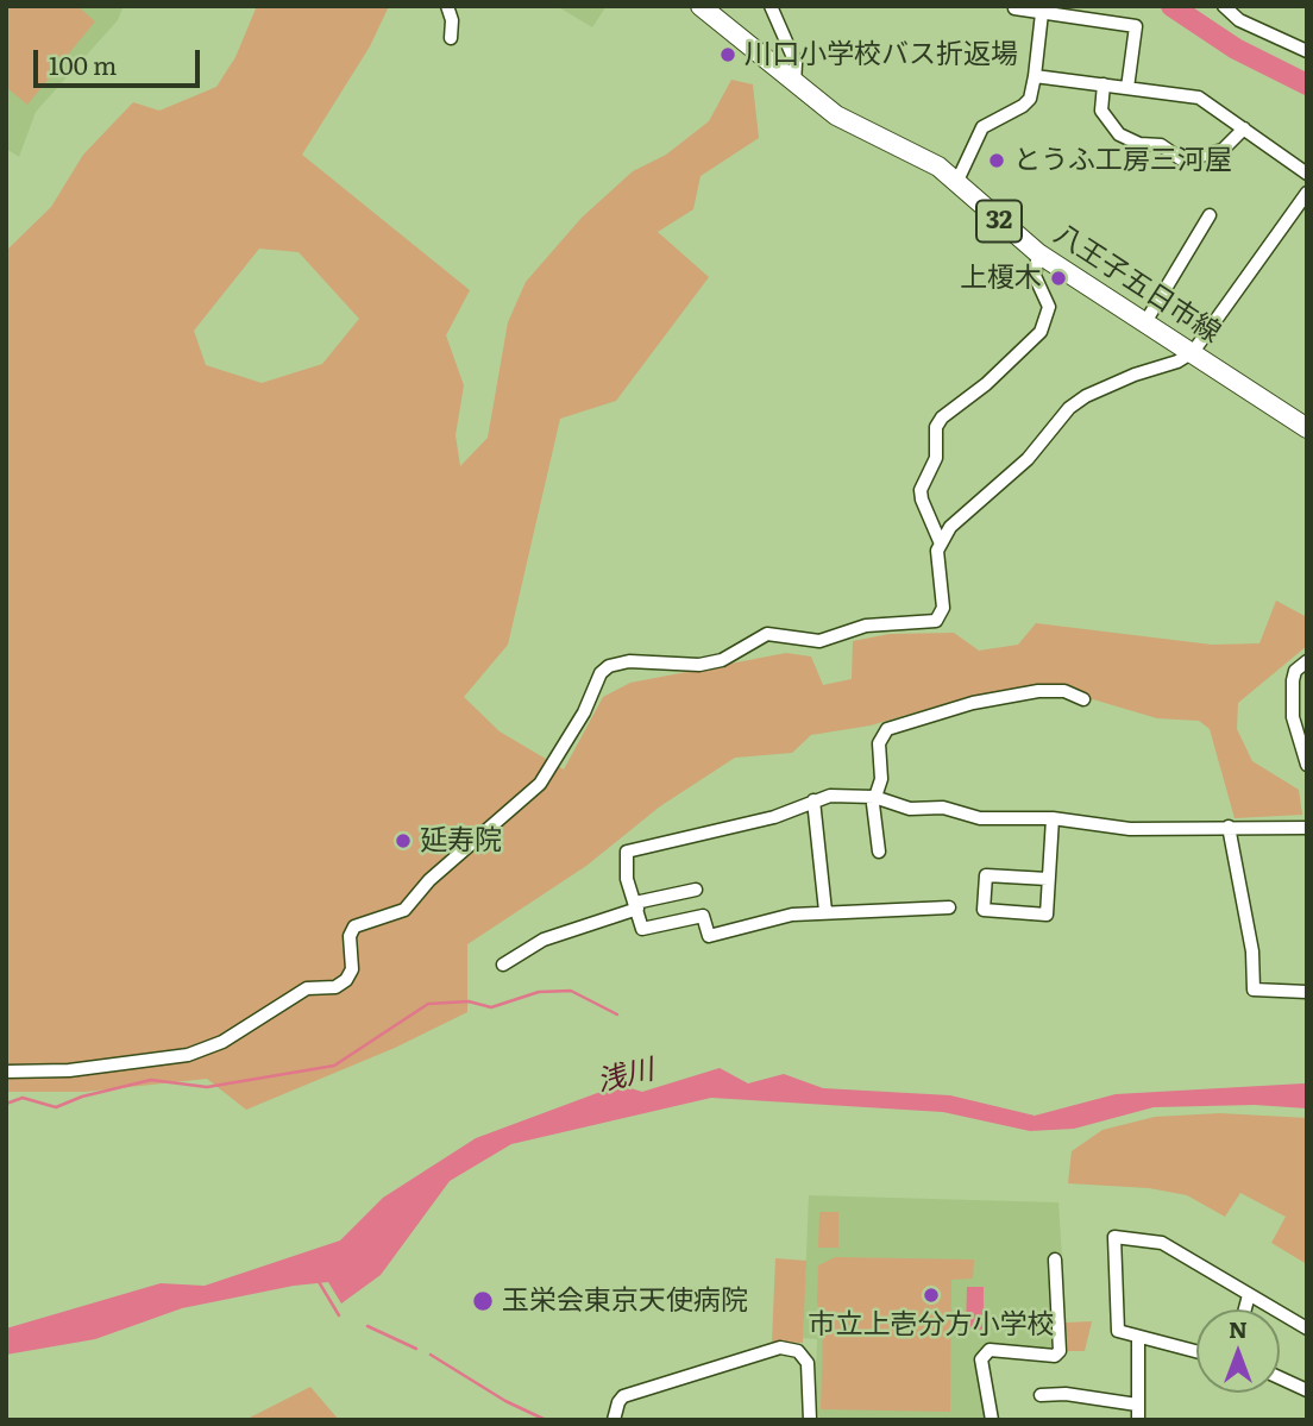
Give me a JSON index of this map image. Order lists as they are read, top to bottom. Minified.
{"streets":{"main road":["32","八王子五日市線"]},"water":["浅川"],"places":["川口小学校バス折返場","とうふ工房三河屋","上榎木","延寿院","市立上壱分方小学校","玉栄会東京天使病院"],"scale_bar":"100 m","north":"top"}
